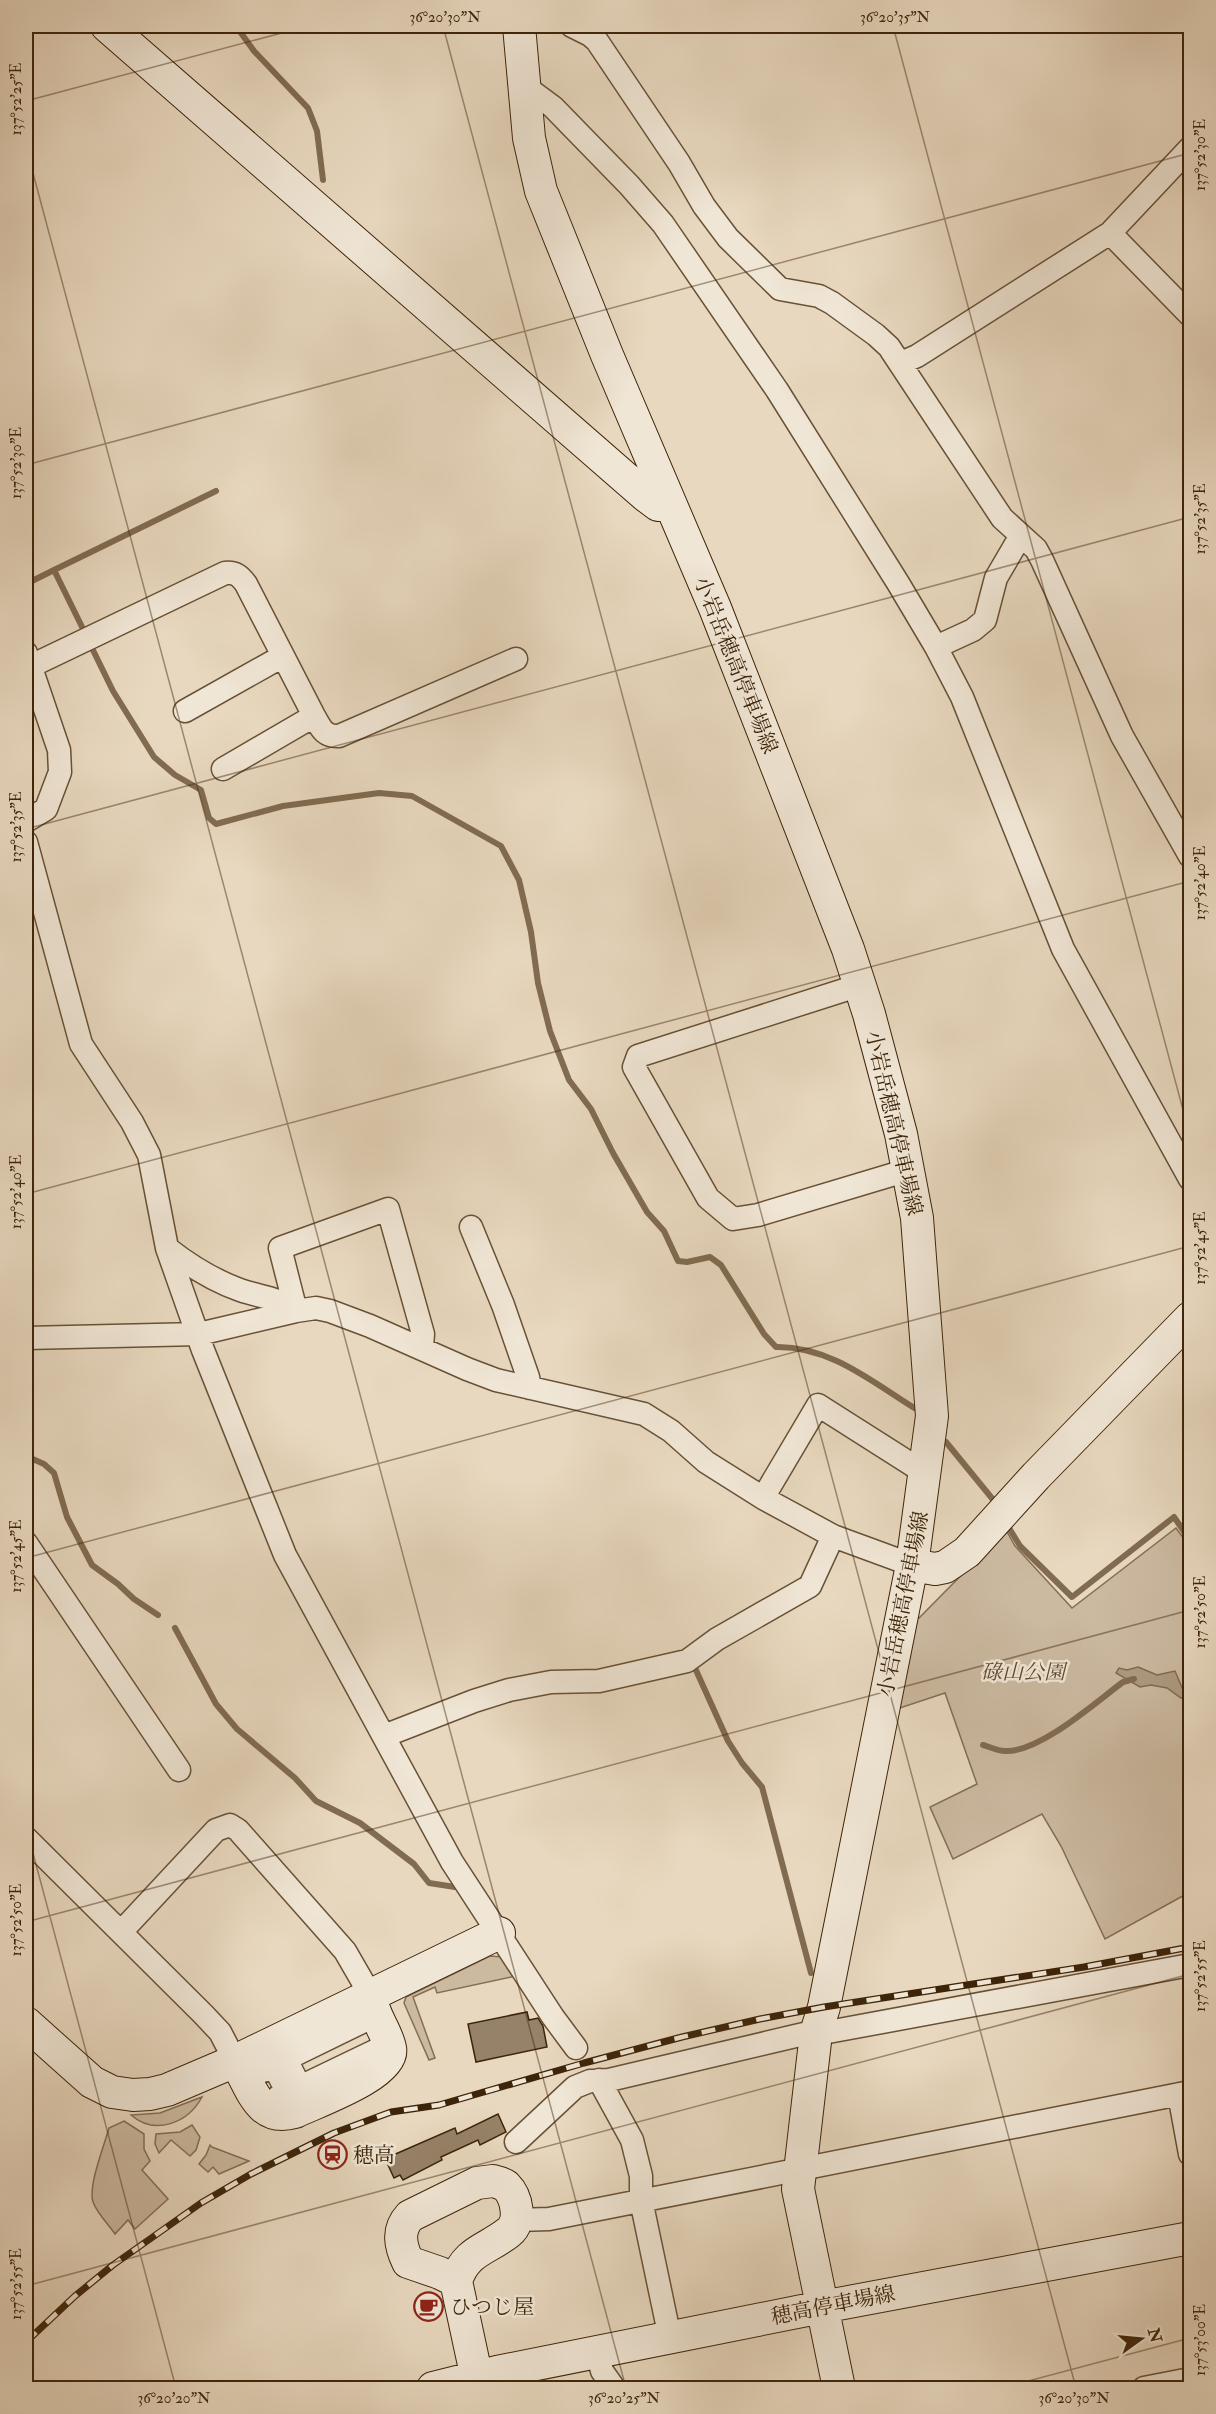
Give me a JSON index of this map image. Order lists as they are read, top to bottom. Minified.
{"streets":{"main road":["小岩岳穂高停車場線","穂高停車場線"]},"crossings":[["小岩岳穂高停車場線","穂高停車場線"]],"parks":["碌山公園"],"places":{"station":["穂高"],"cafe":["ひつじ屋"]},"north":"right","coordinates":["36°20'30\"N","36°20'35\"N","137°52'25\"E","137°52'30\"E","137°52'35\"E","137°52'40\"E","137°52'45\"E","137°52'50\"E","137°52'55\"E","137°53'00\"E","36°20'20\"N","36°20'25\"N"]}
